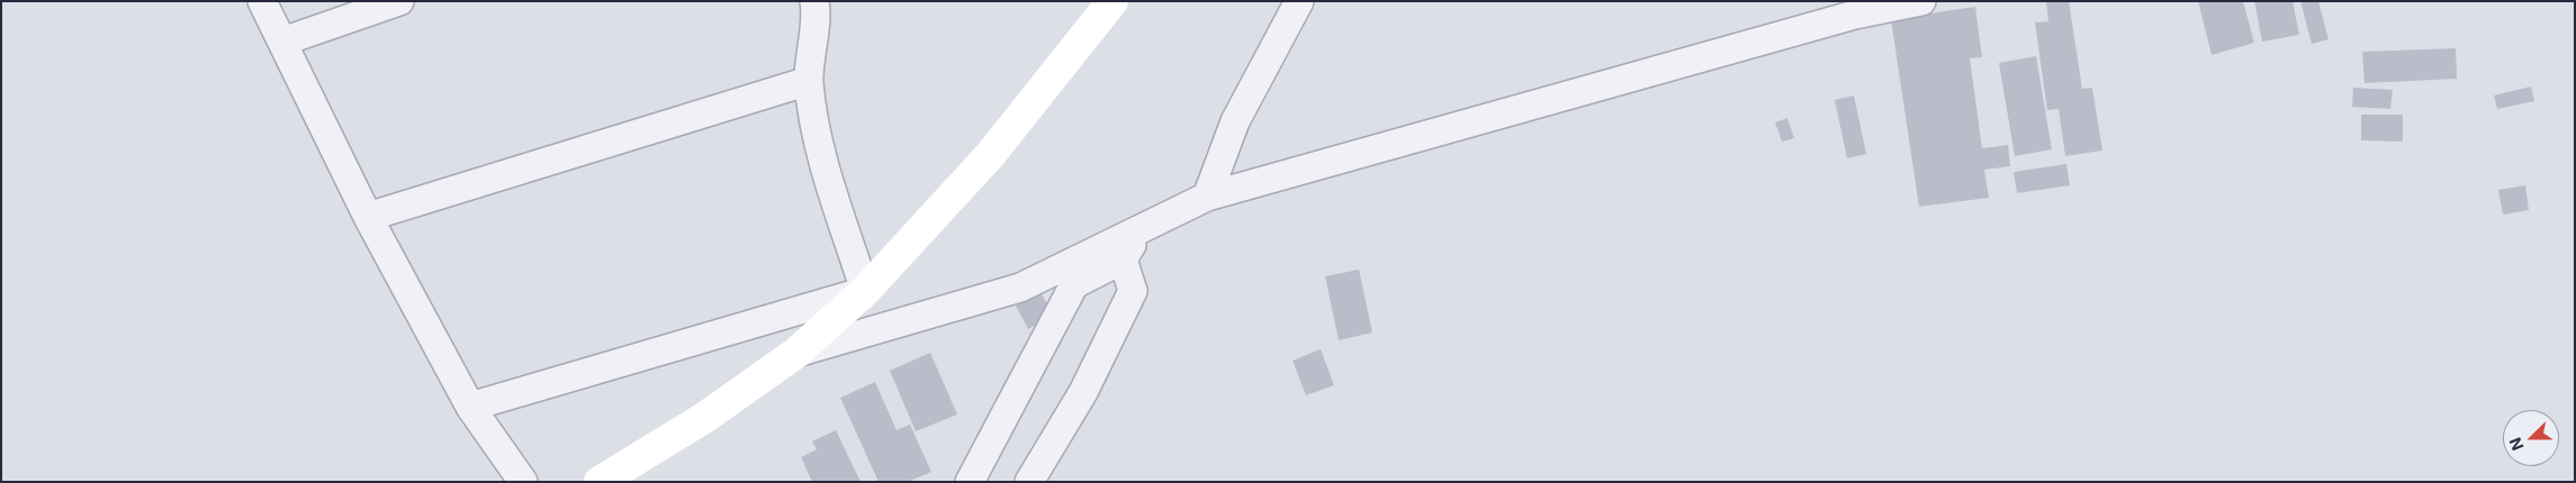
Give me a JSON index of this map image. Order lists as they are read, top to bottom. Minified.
{"north":"left"}
